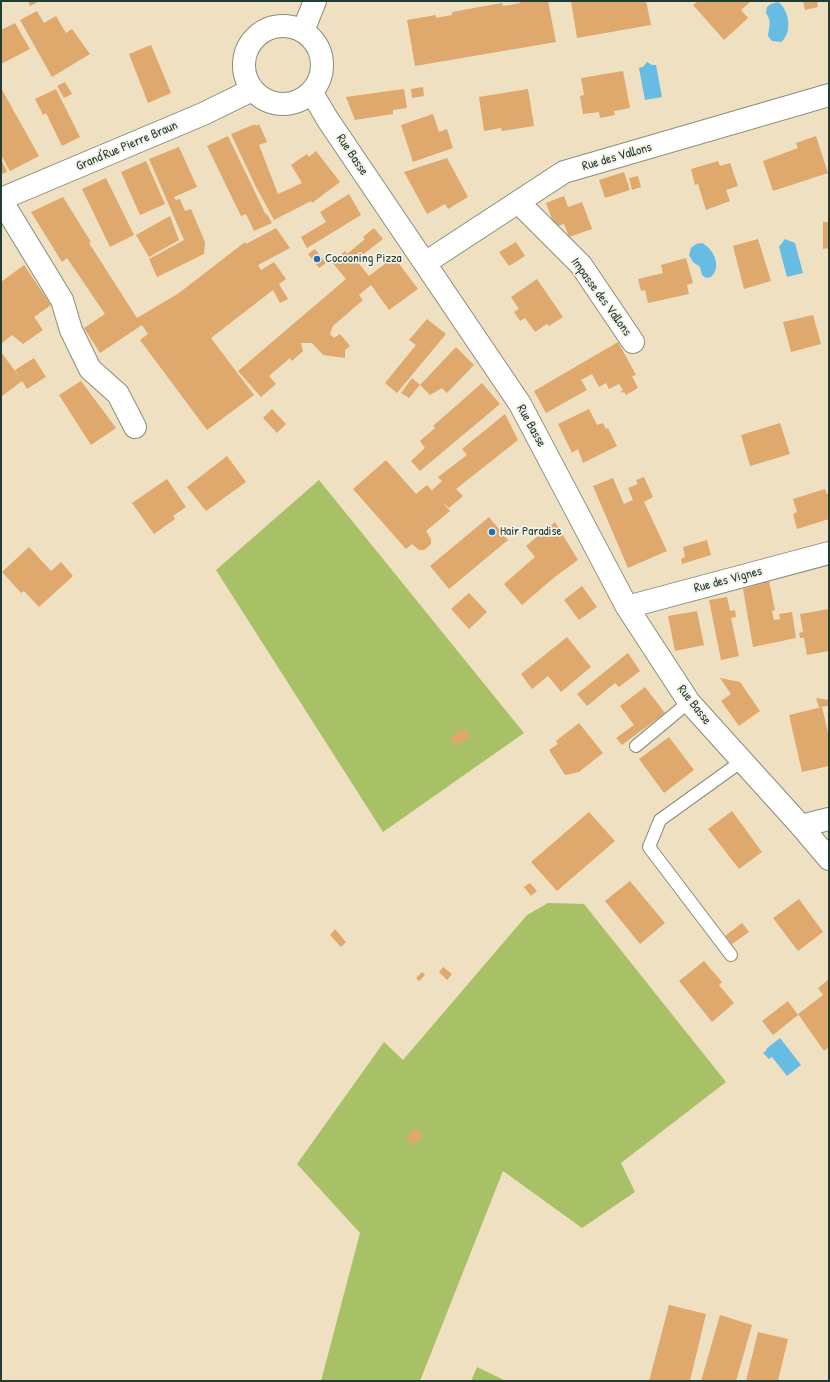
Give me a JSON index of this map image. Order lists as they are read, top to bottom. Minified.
{"streets":{"street":["Grand'Rue Pierre Braun","Rue Basse","Rue des Vallons","Impasse des Vallons","Rue des Vignes"]},"crossings":[["Grand'Rue Pierre Braun","Rue Basse"],["Rue Basse","Rue des Vallons"],["Rue Basse","Rue des Vignes"],["Rue des Vallons","Impasse des Vallons"]],"places":["Cocooning Pizza","Hair Paradise"]}
